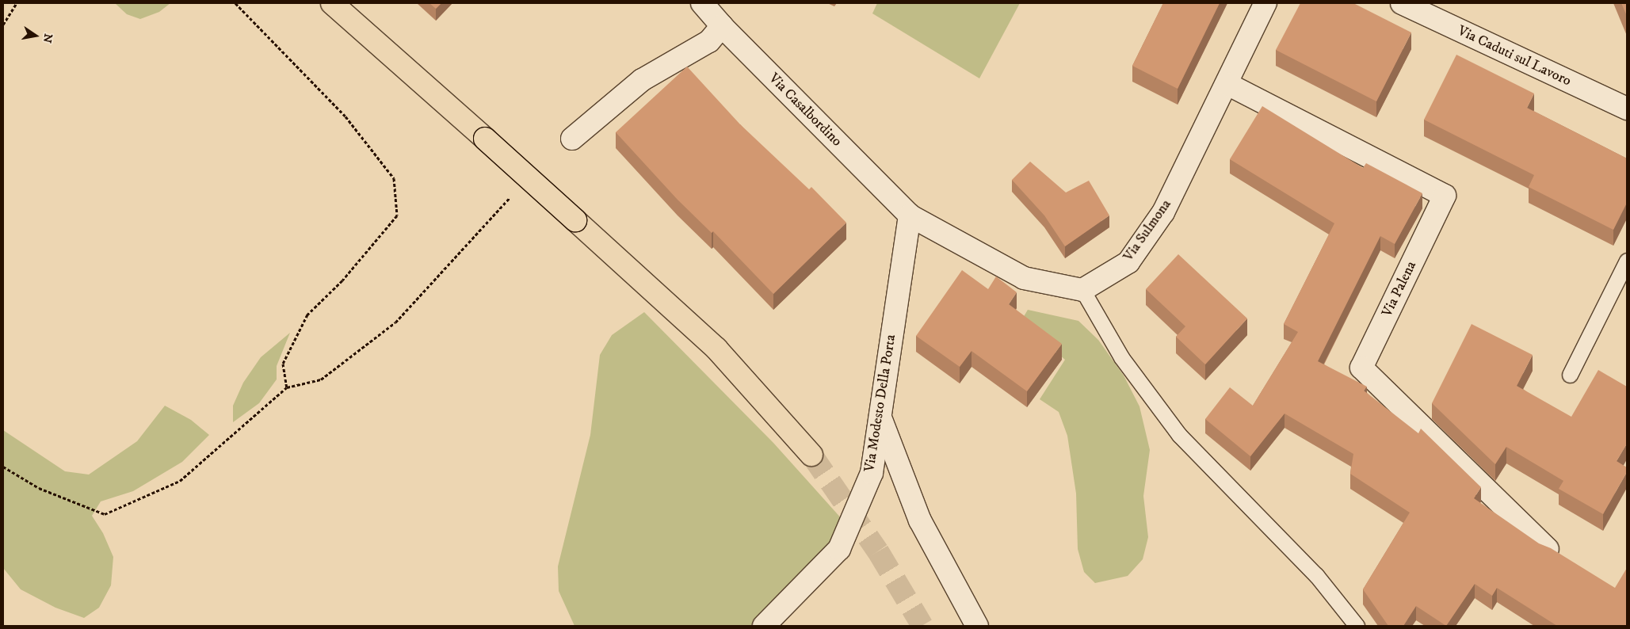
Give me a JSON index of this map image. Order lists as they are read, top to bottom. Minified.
{"streets":{"street":["Via Caduti sul Lavoro","Via Casalbordino","Via Sulmona","Via Palena","Via Modesto Della Porta"]},"crossings":[["Via Casalbordino","Via Modesto Della Porta"],["Via Sulmona","Via Palena"]],"north":"right"}
